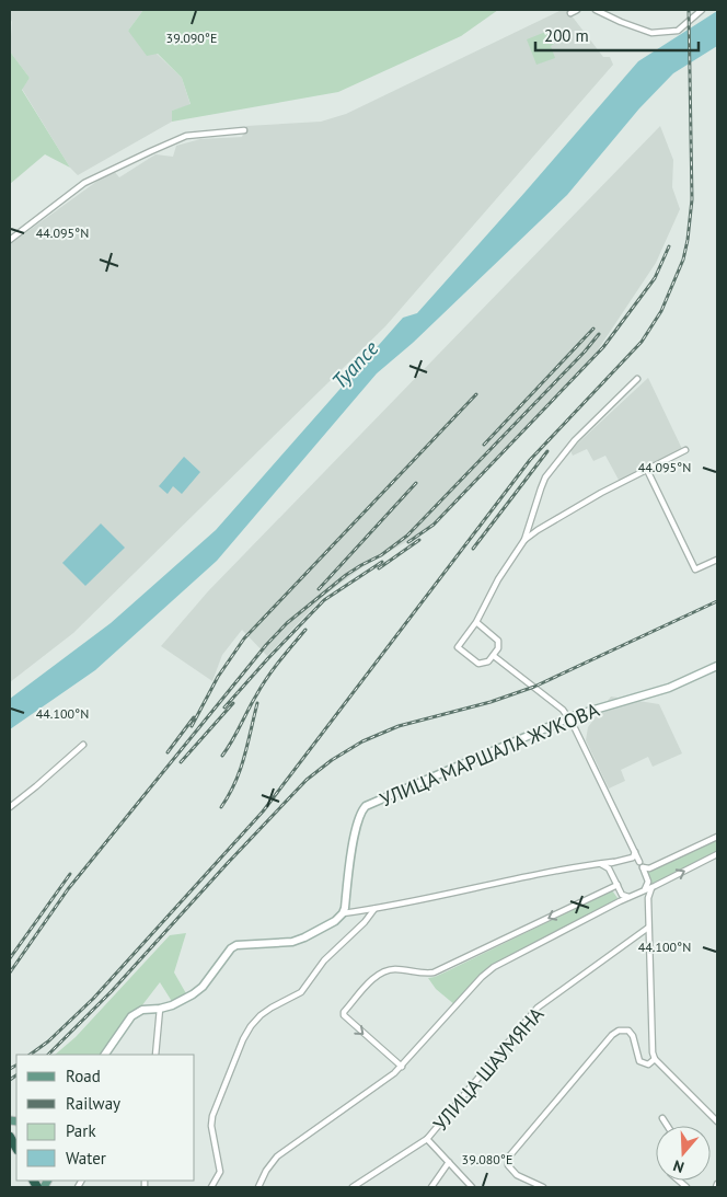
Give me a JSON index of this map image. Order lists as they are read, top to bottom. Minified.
{"streets":{"main road":["УЛИЦА МАРШАЛА ЖУКОВА"],"street":["УЛИЦА ШАУМЯНА"]},"water":["Туапсе"],"legend":["Road","Railway","Park","Water"],"scale_bar":"200 m","north":"bottom","coordinates":["39.090°E","44.095°N","44.100°N","39.080°E"]}
